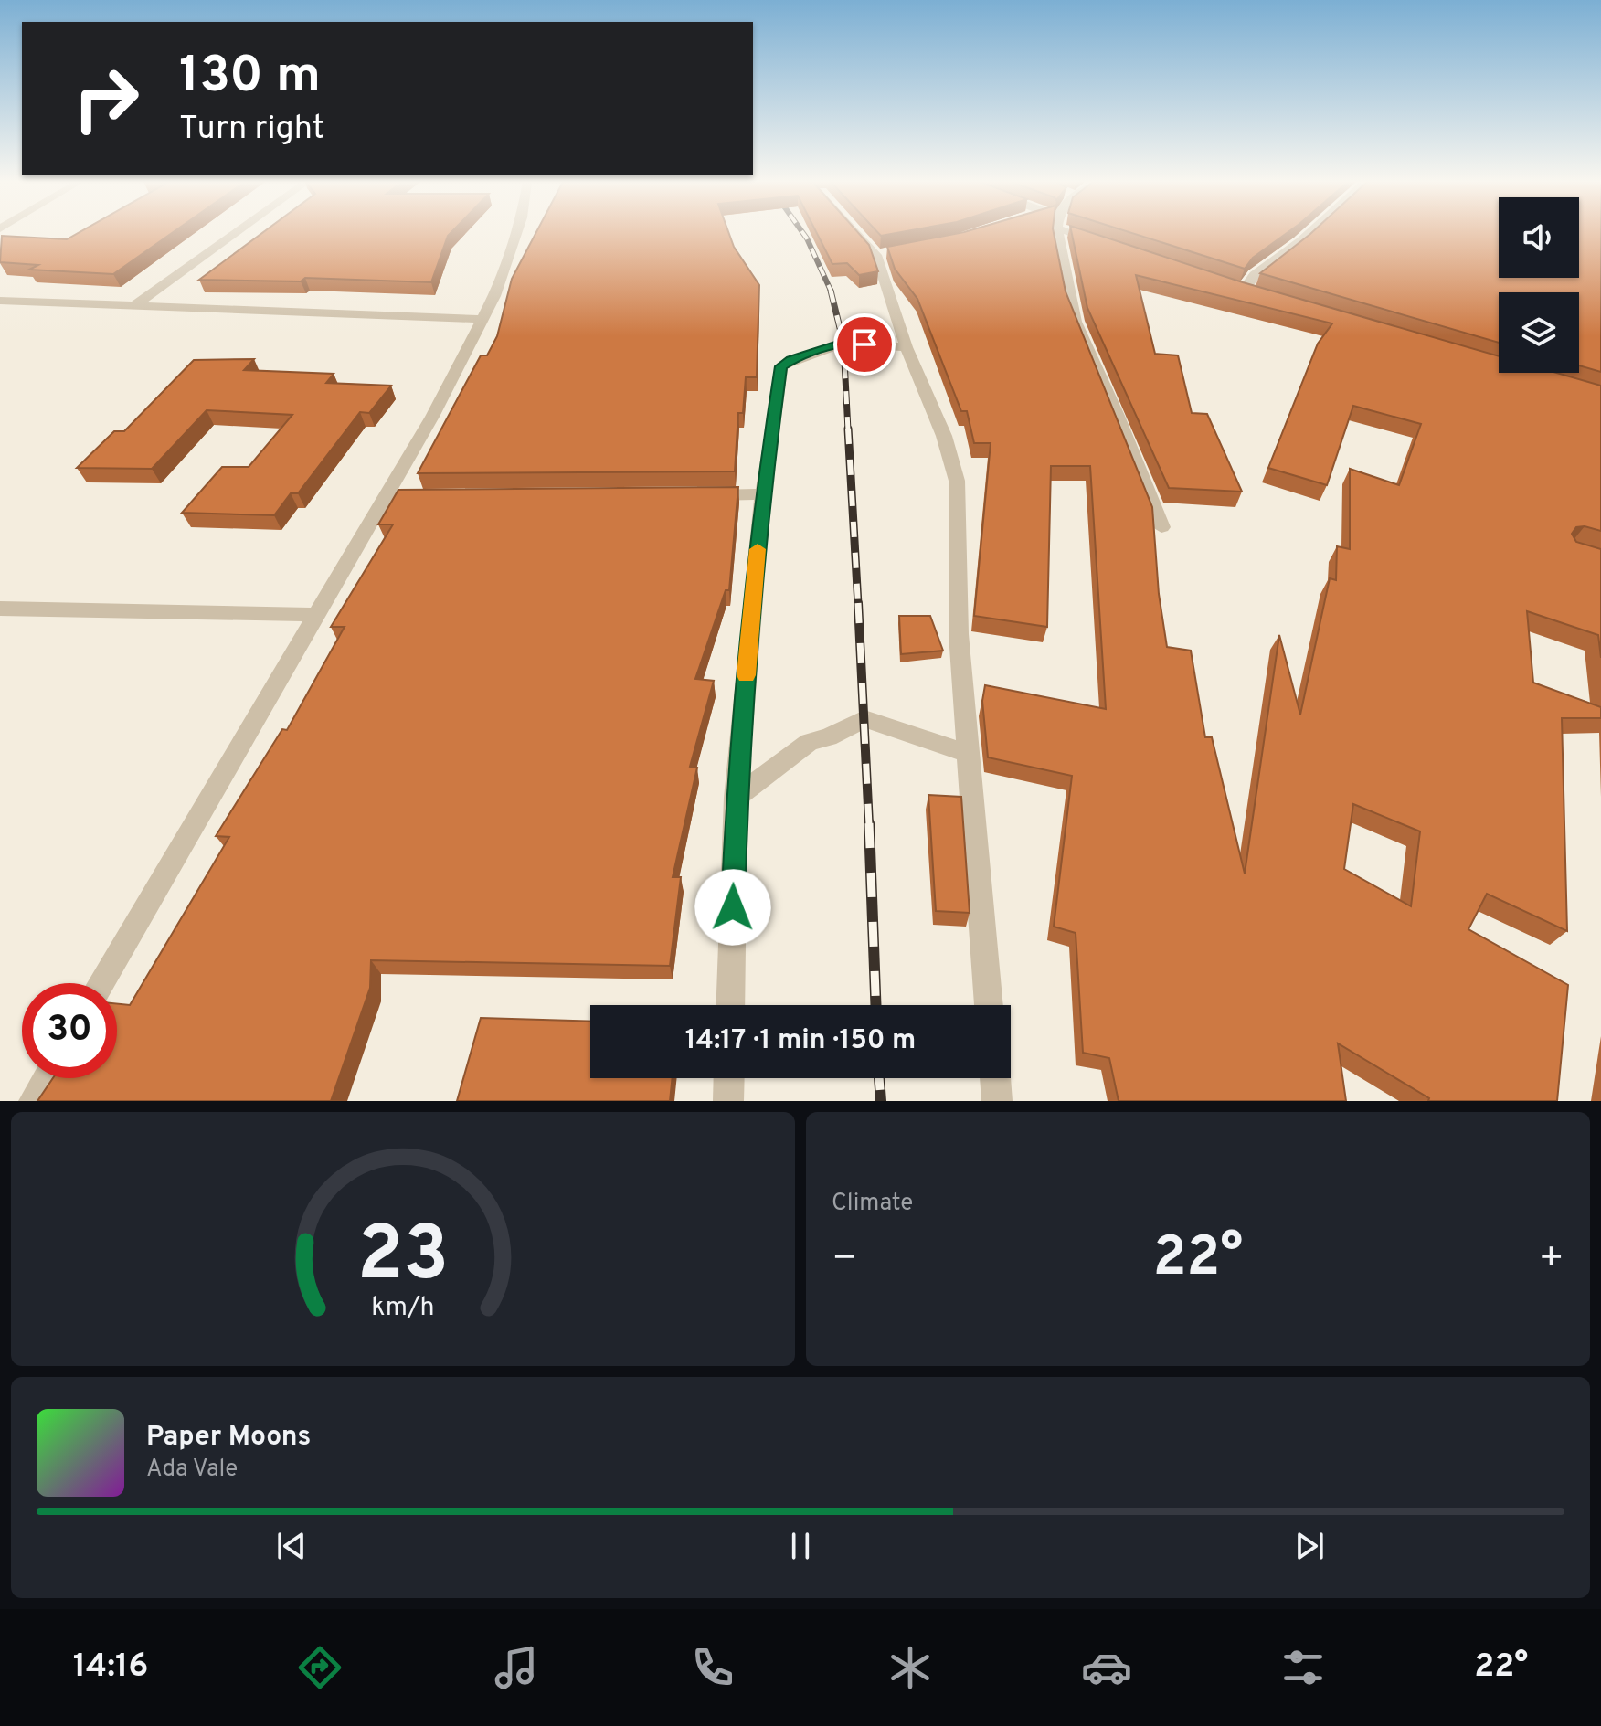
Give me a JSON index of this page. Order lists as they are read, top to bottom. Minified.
{"page":{"turn":["130 m","Turn right"],"limit":"30","trip":"14:17 · 1 min · 150 m","tile":"Climate","heat":["−","22°","+"],"song":["Paper Moons","Ada Vale"],"tabs":["14:16","22°"],"gauge":["23","km/h"]}}
